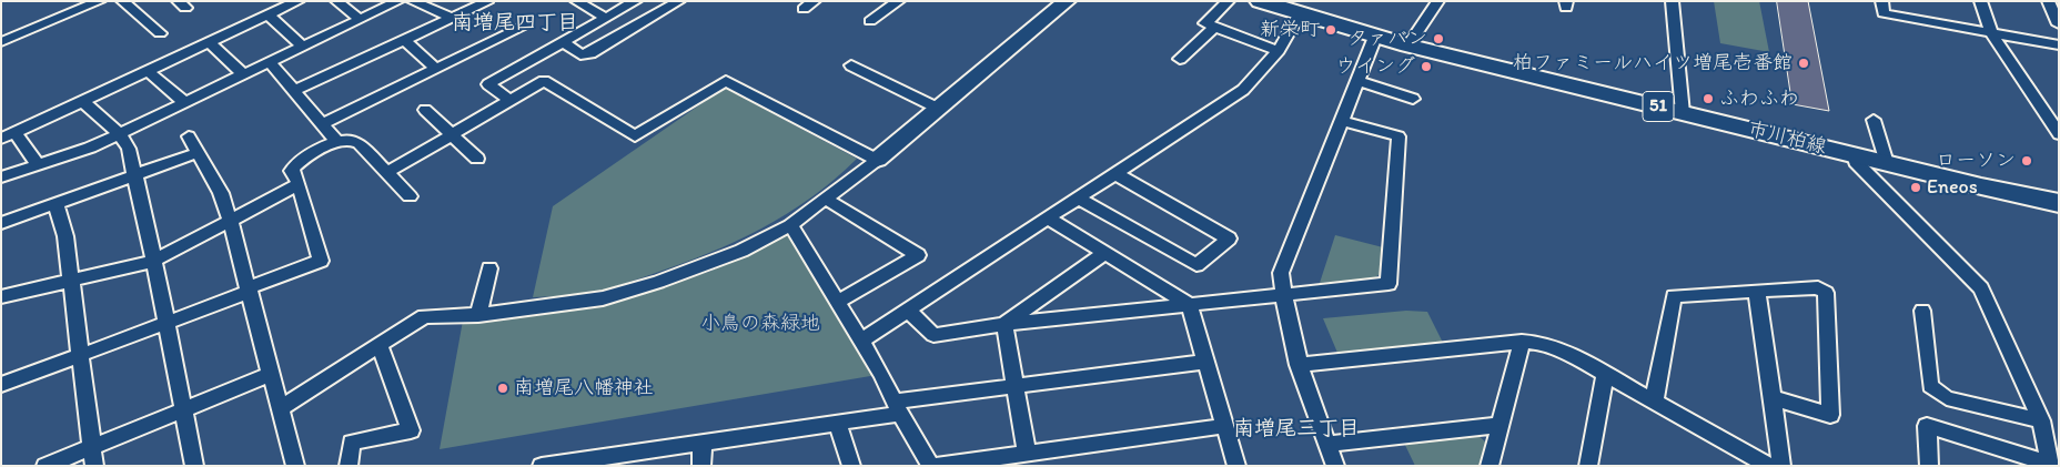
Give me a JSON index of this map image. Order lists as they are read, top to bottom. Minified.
{"streets":{"main road":["51","市川柏線"]},"districts":["南増尾四丁目","南増尾三丁目"],"parks":["小鳥の森緑地"],"places":["新栄町","タァバン","柏ファミールハイツ増尾壱番館","ウイング","ふわふわ","ローソン","Eneos","南増尾八幡神社"]}
